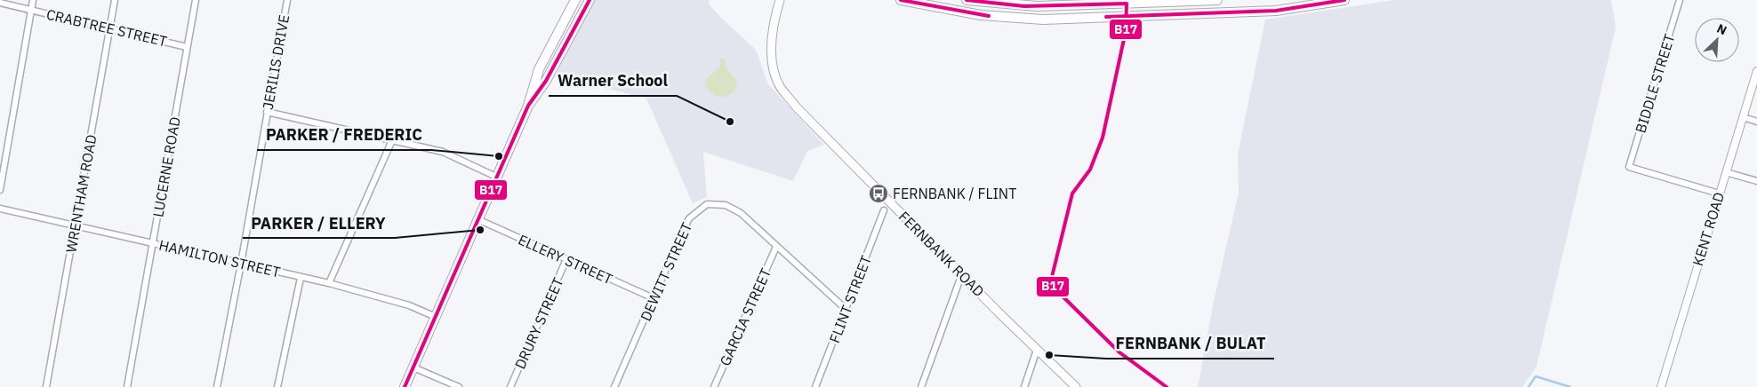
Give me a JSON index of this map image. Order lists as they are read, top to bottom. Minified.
{"streets":{"main road":["FERNBANK ROAD"],"street":["CRABTREE STREET","JERILIS DRIVE","BIDDLE STREET","LUCERNE ROAD","WRENTHAM ROAD","KENT ROAD","HAMILTON STREET","ELLERY STREET","DEWITT STREET","FLINT STREET","GARCIA STREET","DRURY STREET"]},"crossings":[["CRABTREE STREET","LUCERNE ROAD"],["CRABTREE STREET","WRENTHAM ROAD"],["JERILIS DRIVE","HAMILTON STREET"],["BIDDLE STREET","KENT ROAD"],["LUCERNE ROAD","HAMILTON STREET"],["WRENTHAM ROAD","HAMILTON STREET"],["ELLERY STREET","DEWITT STREET"],["ELLERY STREET","DRURY STREET"],["DEWITT STREET","FLINT STREET"],["DEWITT STREET","GARCIA STREET"]],"places":{"other":["Warner School","PARKER / FREDERIC","PARKER / ELLERY","FERNBANK / BULAT"],"bus stop":["FERNBANK / FLINT"]},"lines":["transit line B17"],"north":"top right"}
